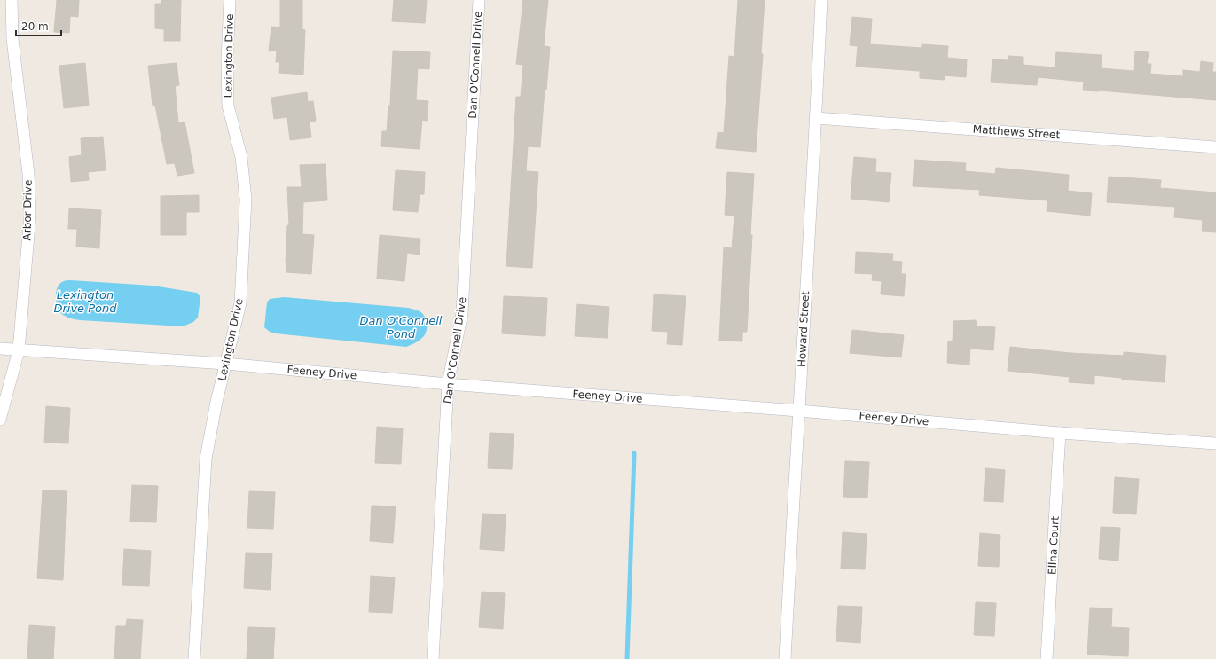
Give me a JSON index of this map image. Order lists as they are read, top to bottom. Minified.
{"streets":{"street":["Lexington Drive","Dan O'Connell Drive","Matthews Street","Arbor Drive","Howard Street","Feeney Drive","Ellna Court"]},"crossings":[["Lexington Drive","Feeney Drive"],["Dan O'Connell Drive","Feeney Drive"],["Matthews Street","Howard Street"],["Arbor Drive","Feeney Drive"],["Howard Street","Feeney Drive"],["Feeney Drive","Ellna Court"]],"water":["Lexington Drive Pond","Dan O'Connell Pond"],"scale_bar":"20 m"}
